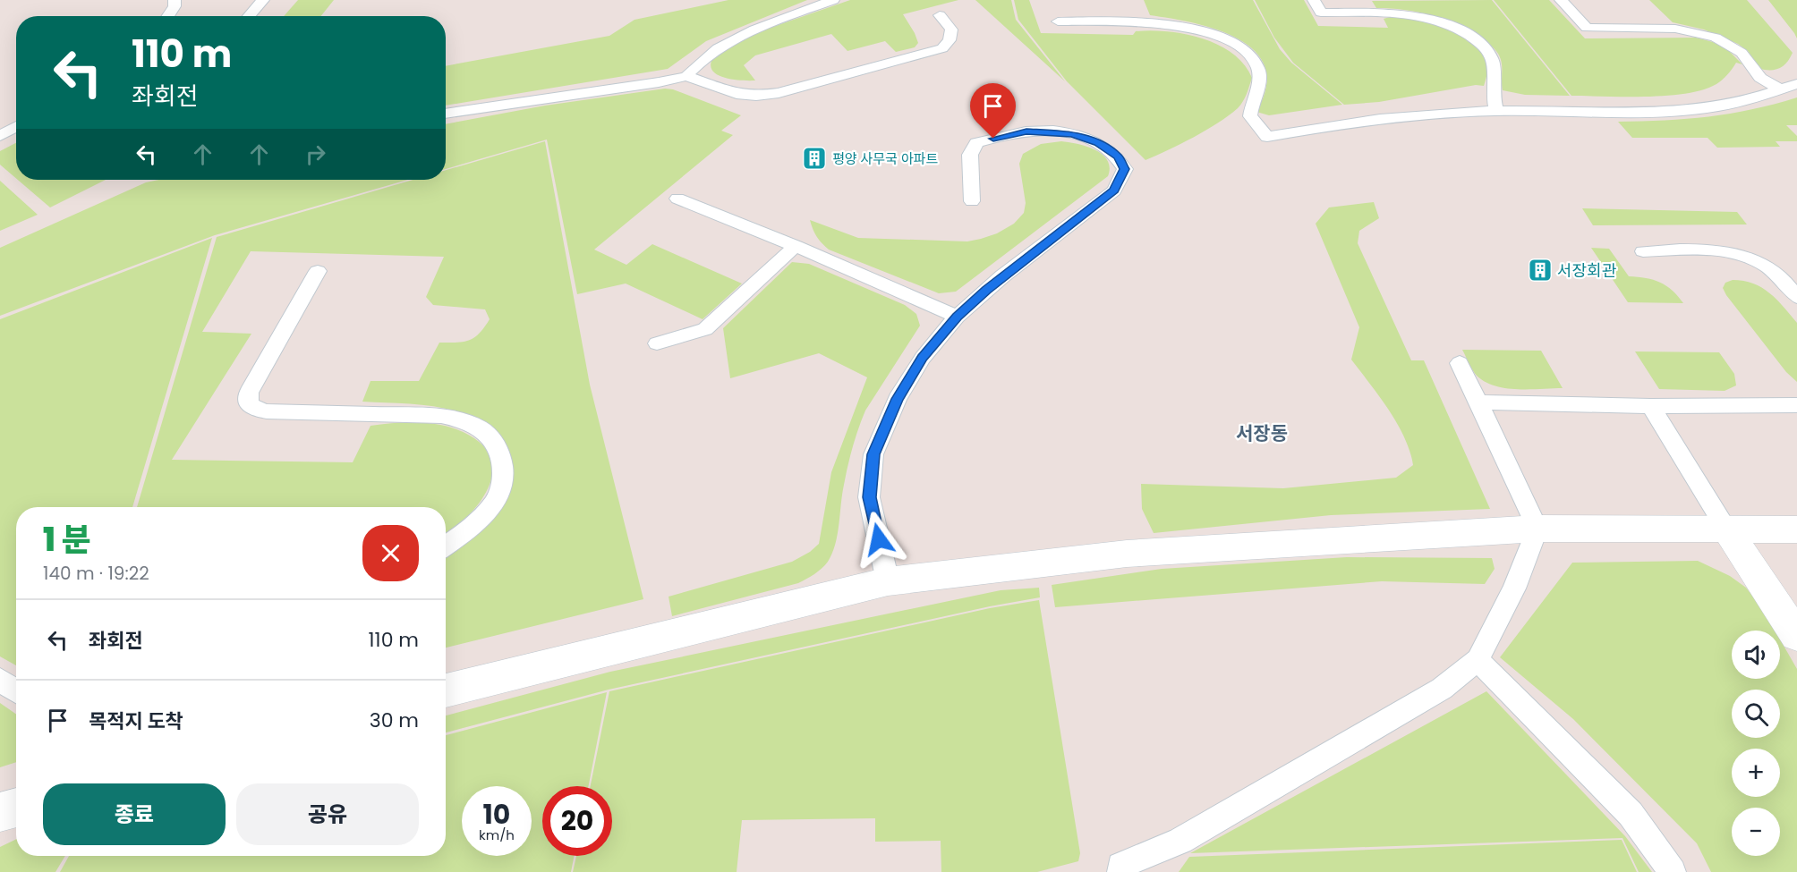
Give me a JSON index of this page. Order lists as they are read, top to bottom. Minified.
{"districts":["서장동"],"places":{"building":["평양 사무국 아파트","서장회관"]},"page":{"turn":["110 m","좌회전"],"heading":["1 분","140 m · 19:22"],"list":[{"name":"좌회전","value":"110 m"},{"name":"목적지 도착","value":"30 m"}],"map_buttons":["+","−"],"buttons":["종료","공유"],"speed":"10 km/h","limit":"20"}}
